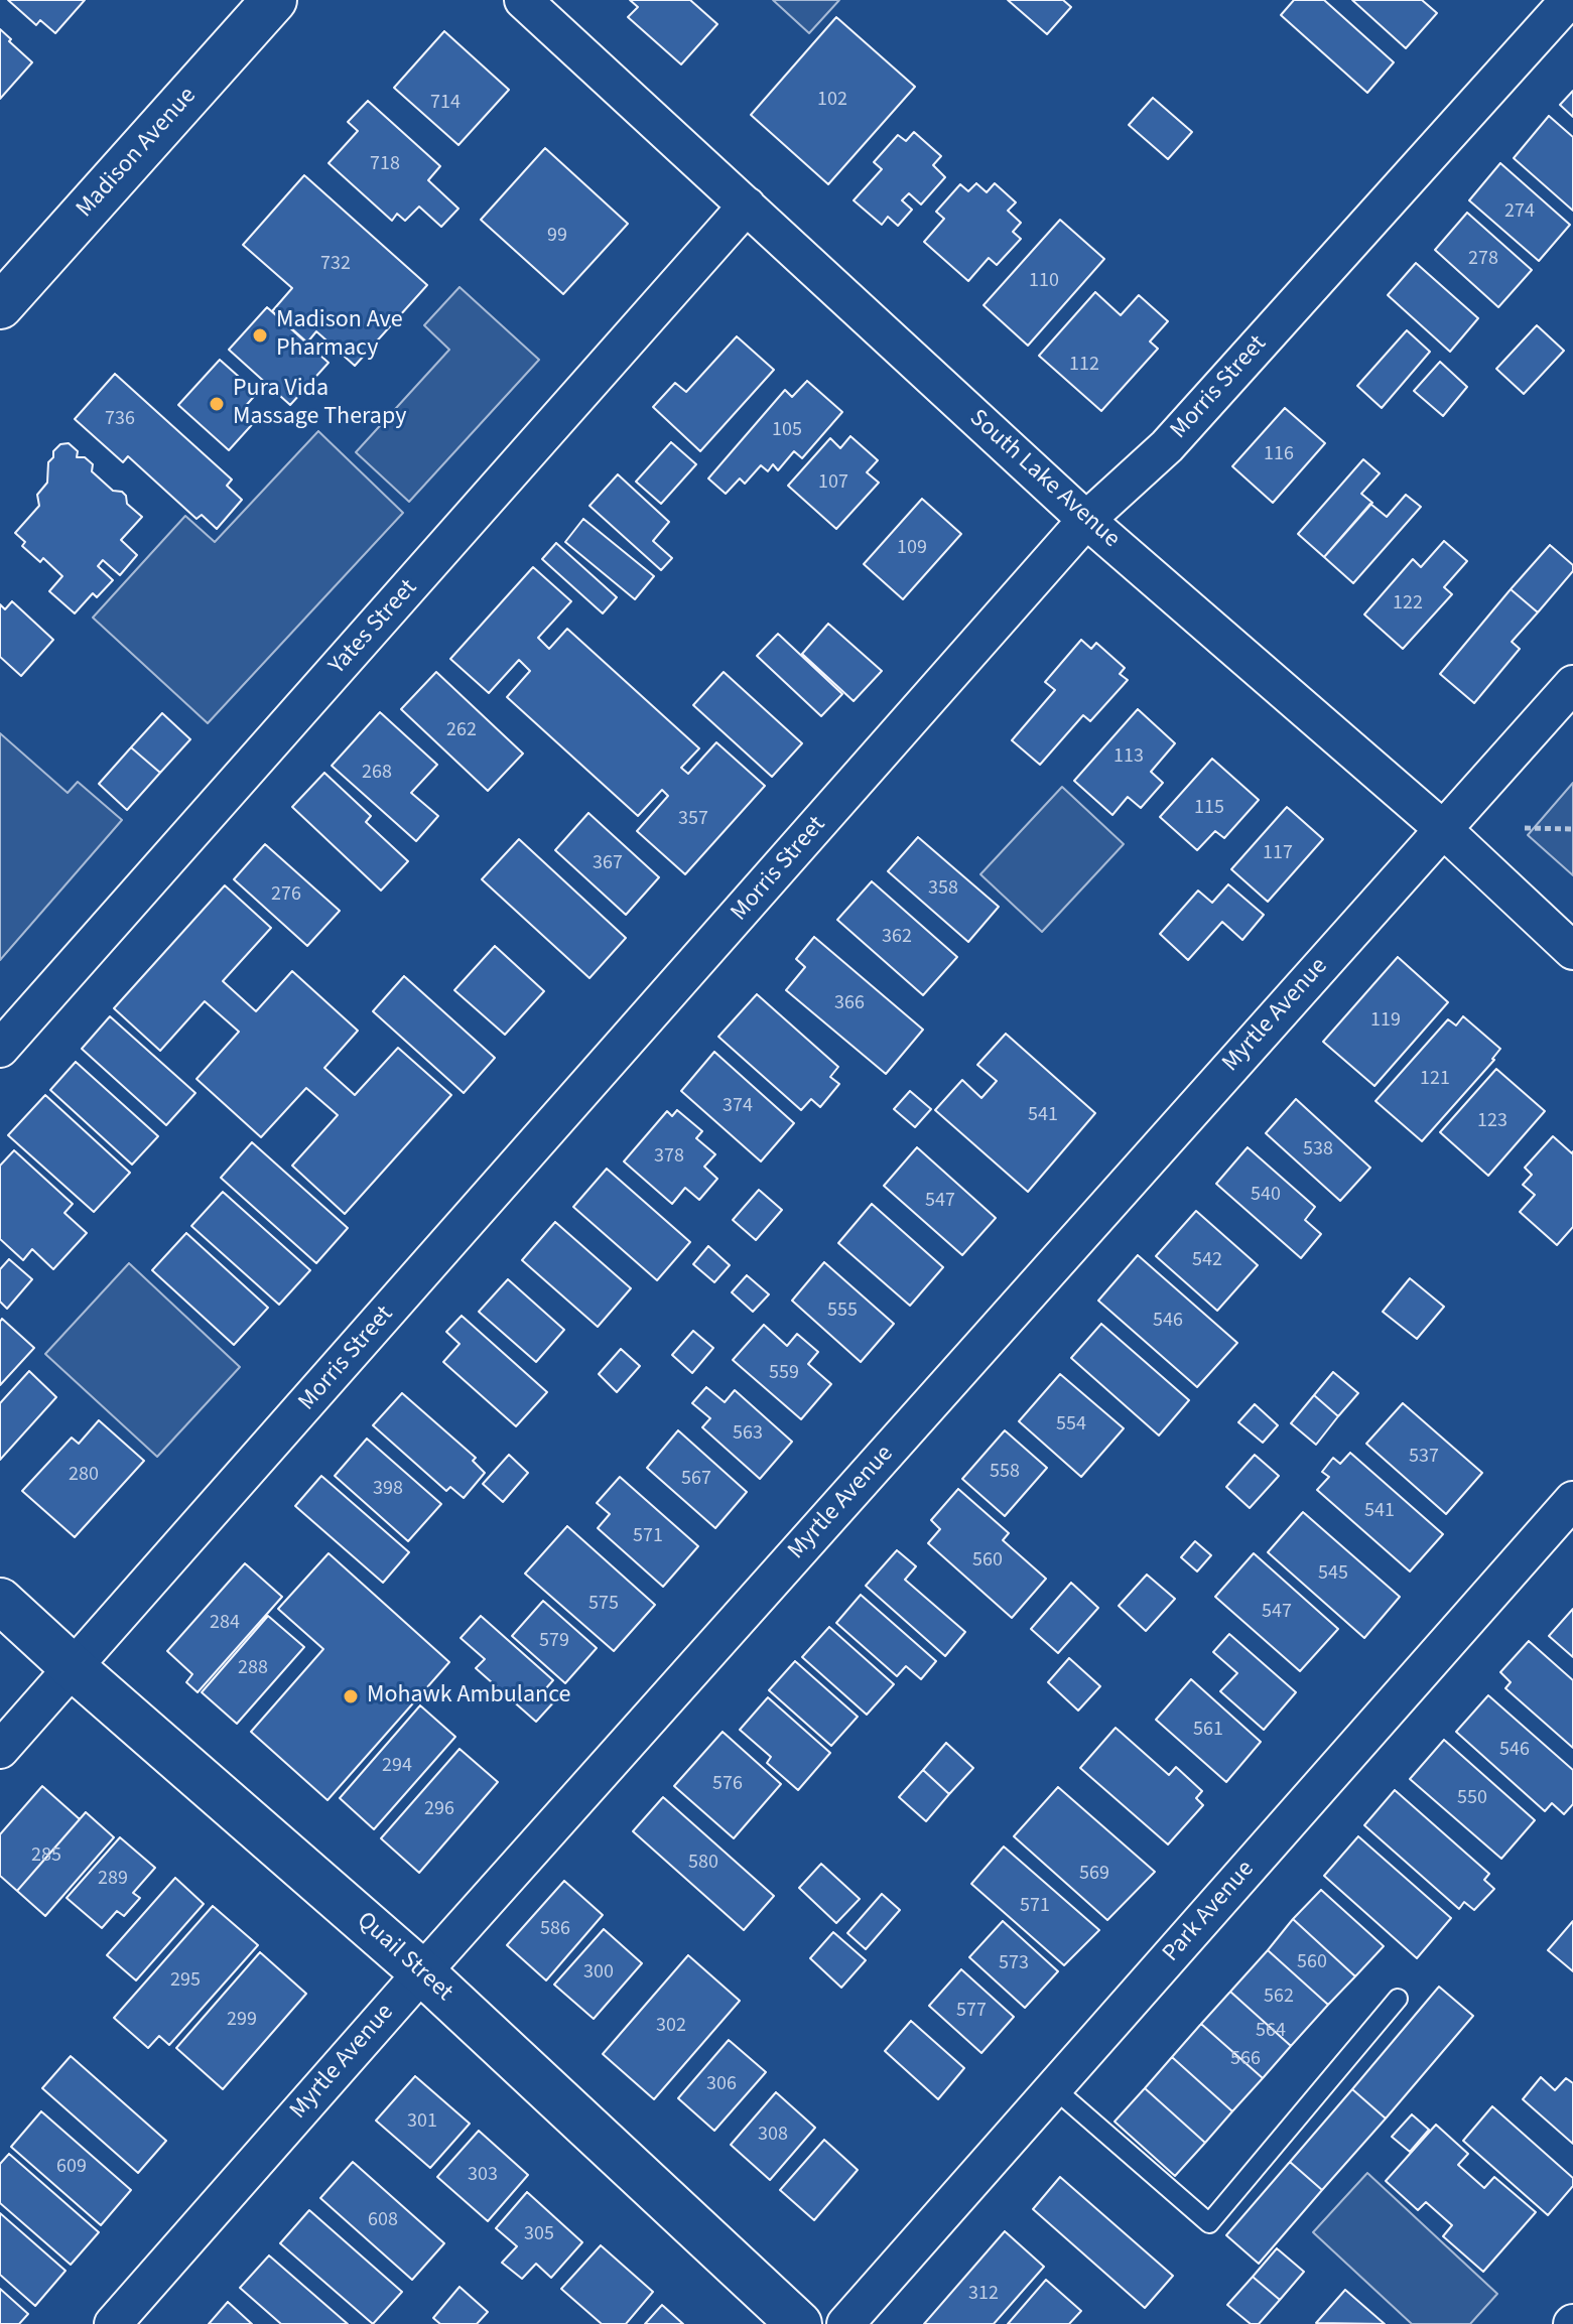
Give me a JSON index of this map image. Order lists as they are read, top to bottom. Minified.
{"streets":{"street":["Madison Avenue","Morris Street","South Lake Avenue","Yates Street","Myrtle Avenue","Park Avenue","Quail Street"]},"crossings":[["Morris Street","South Lake Avenue"],["Morris Street","Quail Street"],["South Lake Avenue","Yates Street"],["South Lake Avenue","Myrtle Avenue"],["Myrtle Avenue","Quail Street"]],"places":["Madison Ave Pharmacy","Pura Vida Massage Therapy","Mohawk Ambulance"],"house_numbers":["102","714","718","274","99","278","732","110","112","736","105","116","107","109","122","262","113","268","115","357","117","367","358","276","362","366","119","121","374","541","123","538","378","540","547","542","555","546","559","554","563","537","558","280","567","398","541","571","560","545","575","547","284","579","288","561","546","294","576","550","296","285","580","569","289","571","586","560","573","300","295","562","577","299","302","564","566","306","301","308","609","303","608","305","312"]}
